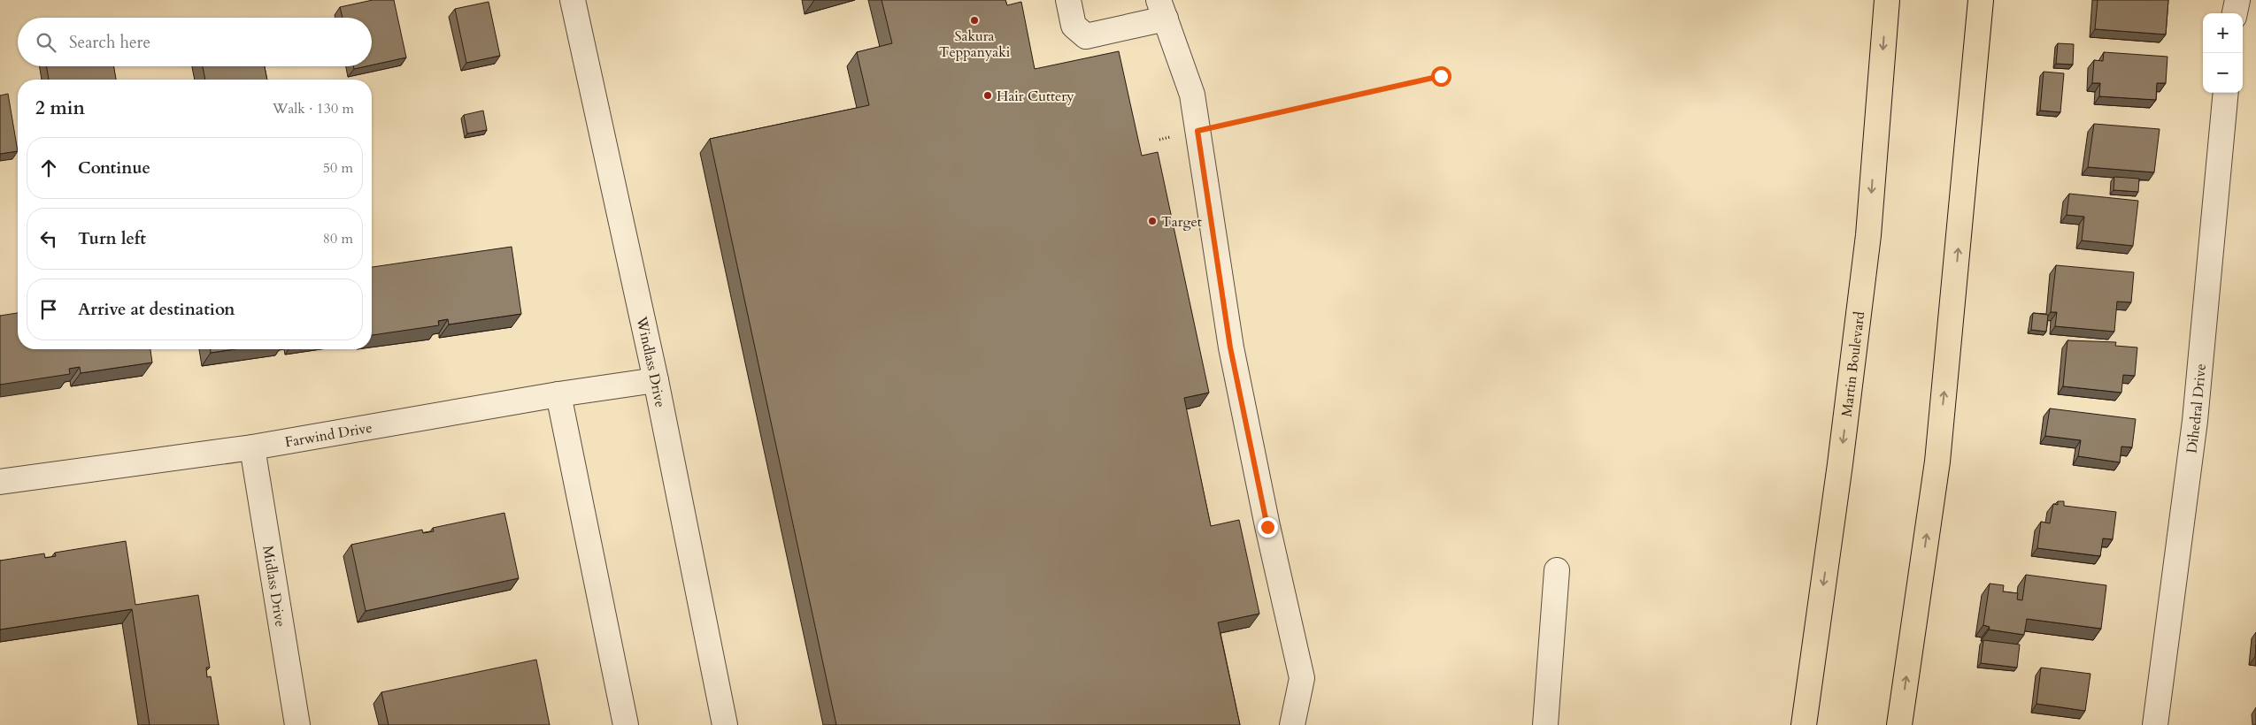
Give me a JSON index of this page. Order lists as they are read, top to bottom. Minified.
{"streets":{"main road":["Martin Boulevard"],"street":["Windlass Drive","Dihedral Drive","Farwind Drive","Midlass Drive"]},"crossings":[["Windlass Drive","Farwind Drive"],["Farwind Drive","Midlass Drive"]],"places":["Sakura Teppanyaki","Hair Cuttery","Target"],"page":{"map_buttons":["+","−"],"search":"Search here","heading":["2 min","Walk · 130 m"],"list":[["Continue","50 m"],["Turn left","80 m"],"Arrive at destination"]}}
